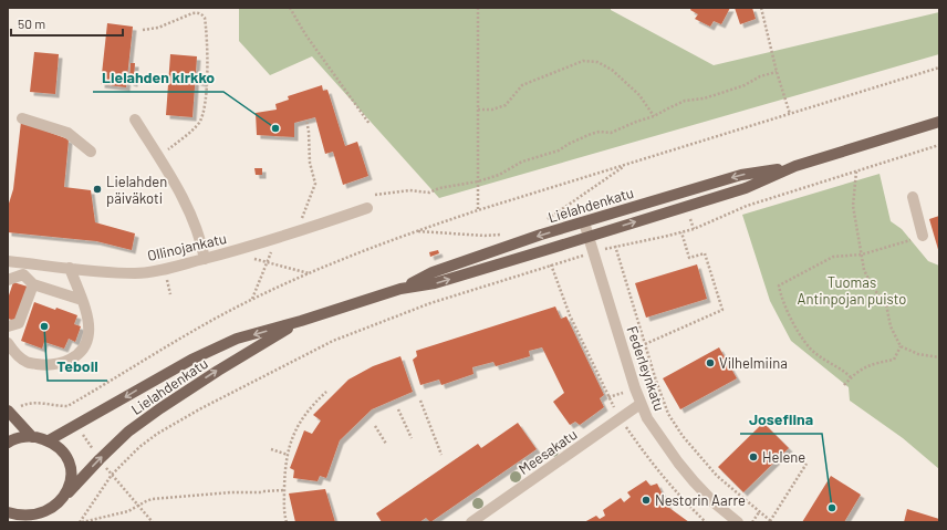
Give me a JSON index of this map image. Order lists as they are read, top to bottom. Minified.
{"streets":{"main road":["Lielahdenkatu"],"street":["Ollinojankatu","Federleynkatu","Meesakatu"]},"crossings":[["Lielahdenkatu","Federleynkatu"],["Federleynkatu","Meesakatu"]],"parks":["Tuomas Antinpojan puisto"],"places":["Lielahden kirkko","Lielahden päiväkoti","Teboil","Vilhelmiina","Helene","Nestorin Aarre","Josefiina"],"scale_bar":"50 m"}
